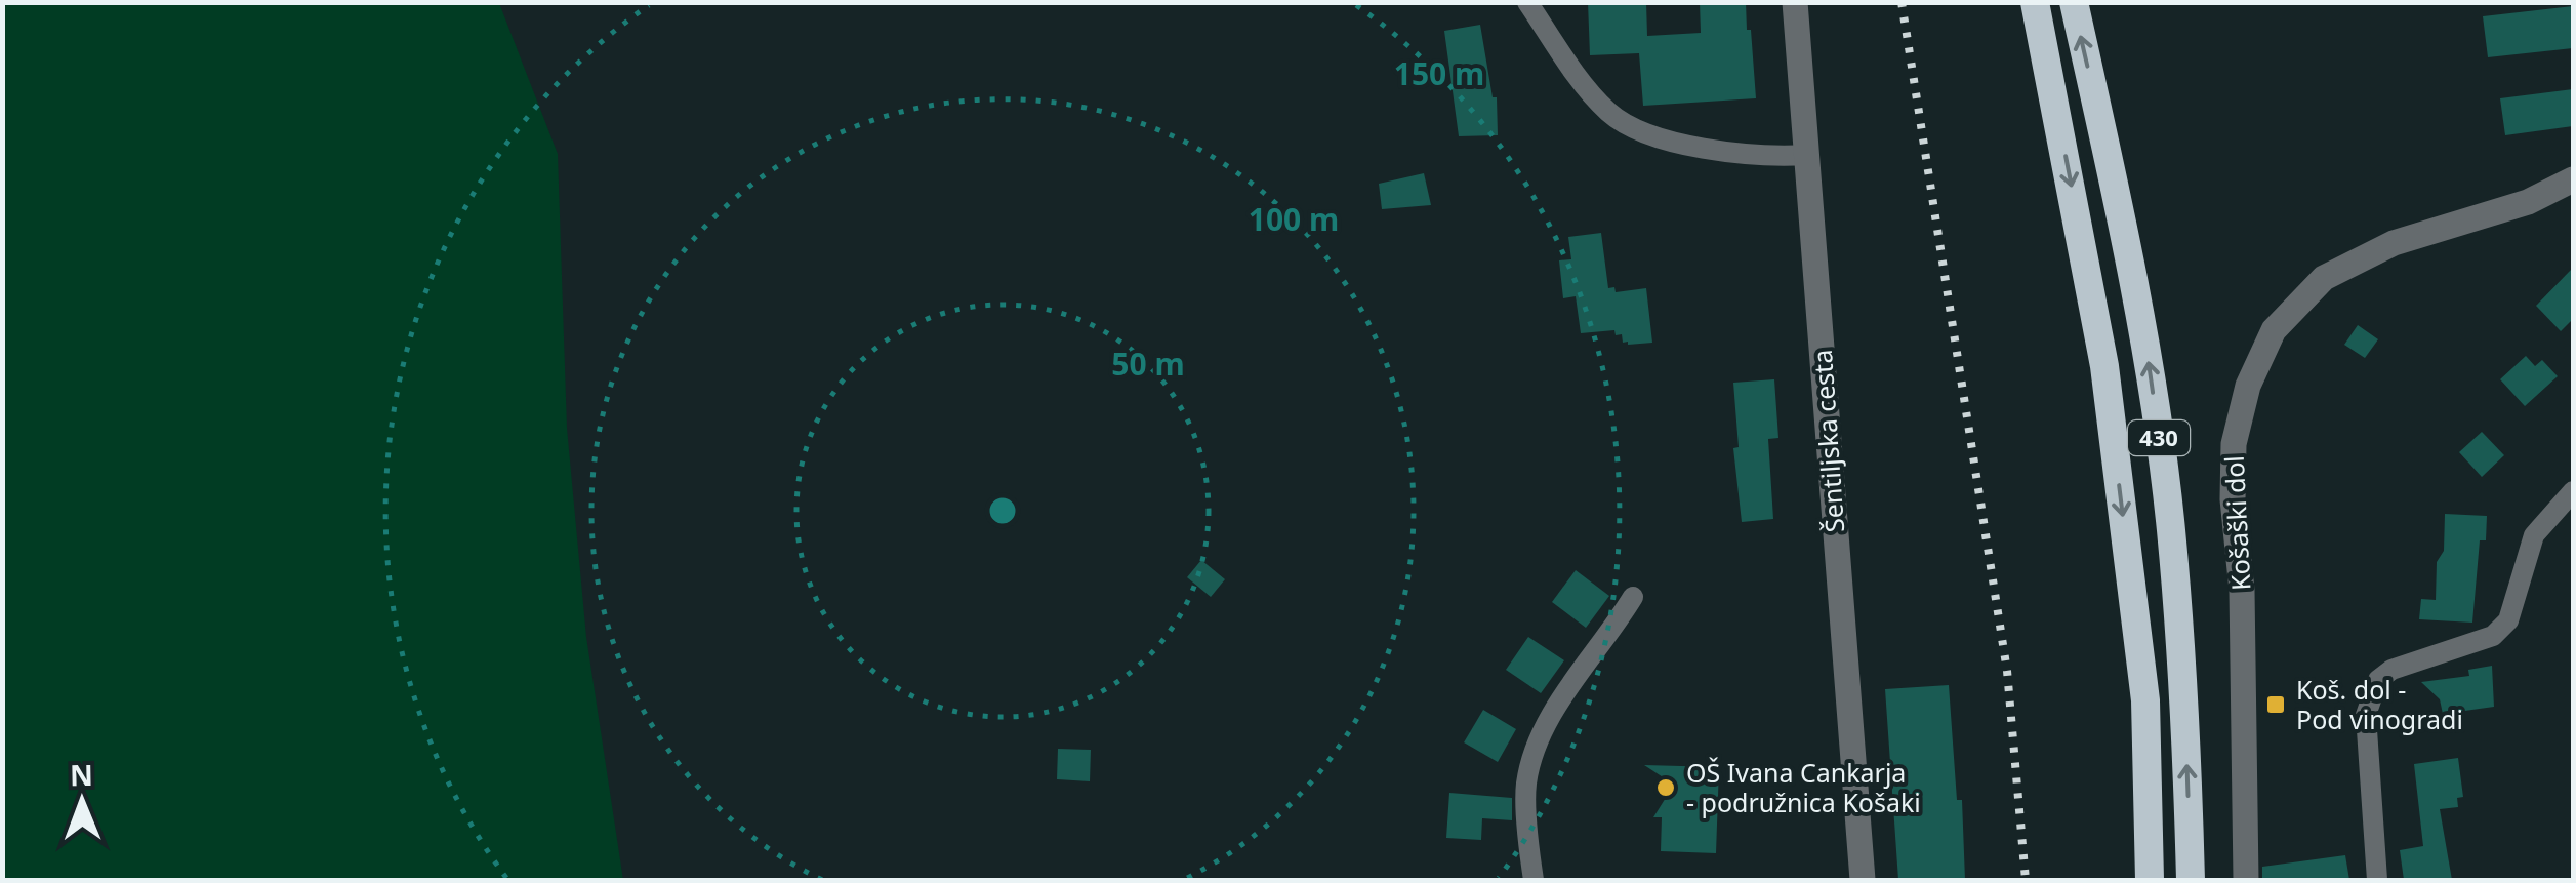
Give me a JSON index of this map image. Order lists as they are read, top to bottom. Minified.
{"streets":{"highway":["430"],"street":["Šentiljska cesta","Košaški dol"]},"places":{"transit":["Koš. dol - Pod vinogradi"],"other":["OŠ Ivana Cankarja - podružnica Košaki"]},"north":"top","rings":["150 m","100 m","50 m"]}
